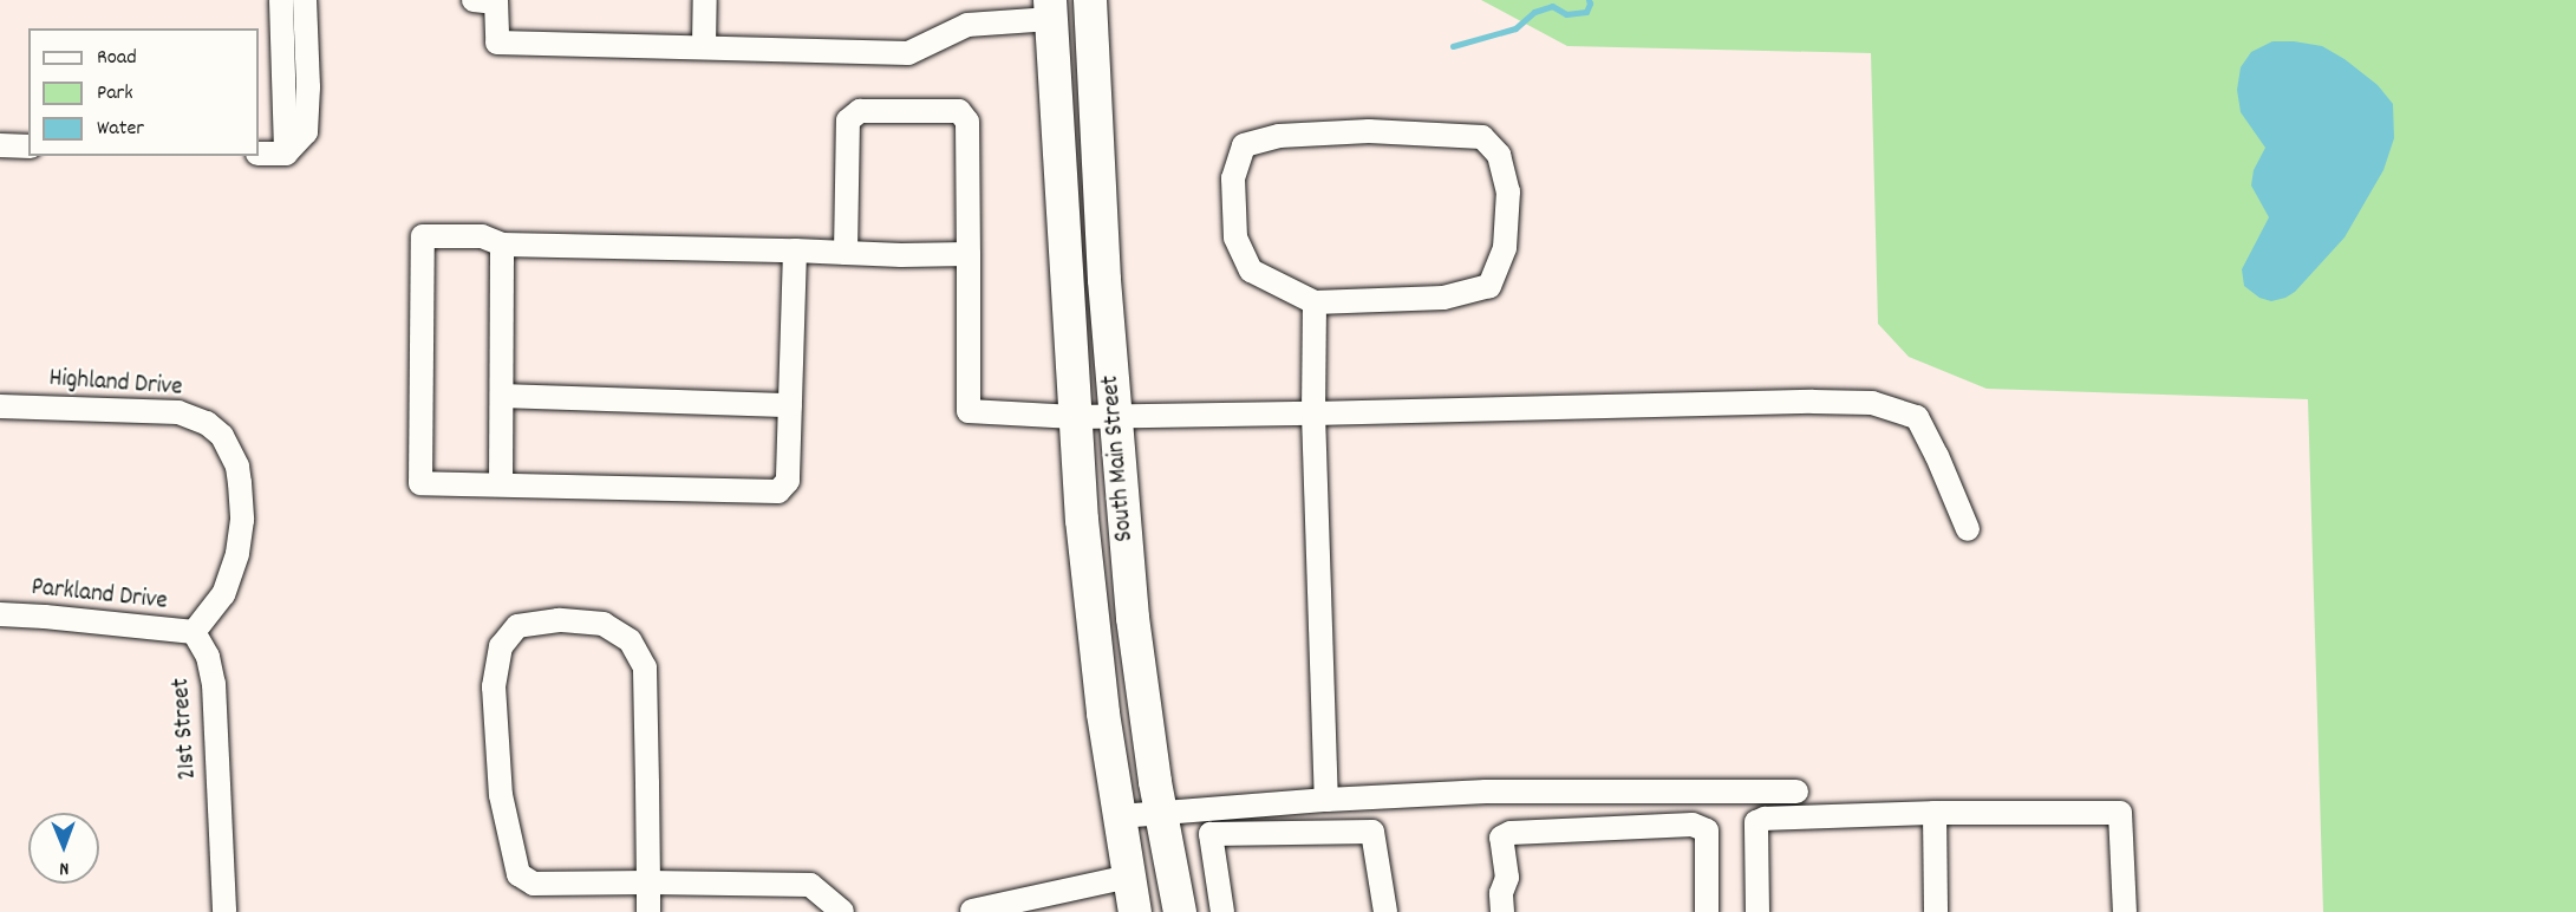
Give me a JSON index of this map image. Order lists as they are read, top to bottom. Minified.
{"streets":{"highway":["South Main Street"],"street":["Highland Drive","Parkland Drive","21st Street"]},"crossings":[["Highland Drive","Parkland Drive"],["Highland Drive","21st Street"],["Parkland Drive","21st Street"]],"legend":["Road","Park","Water"],"north":"bottom"}
